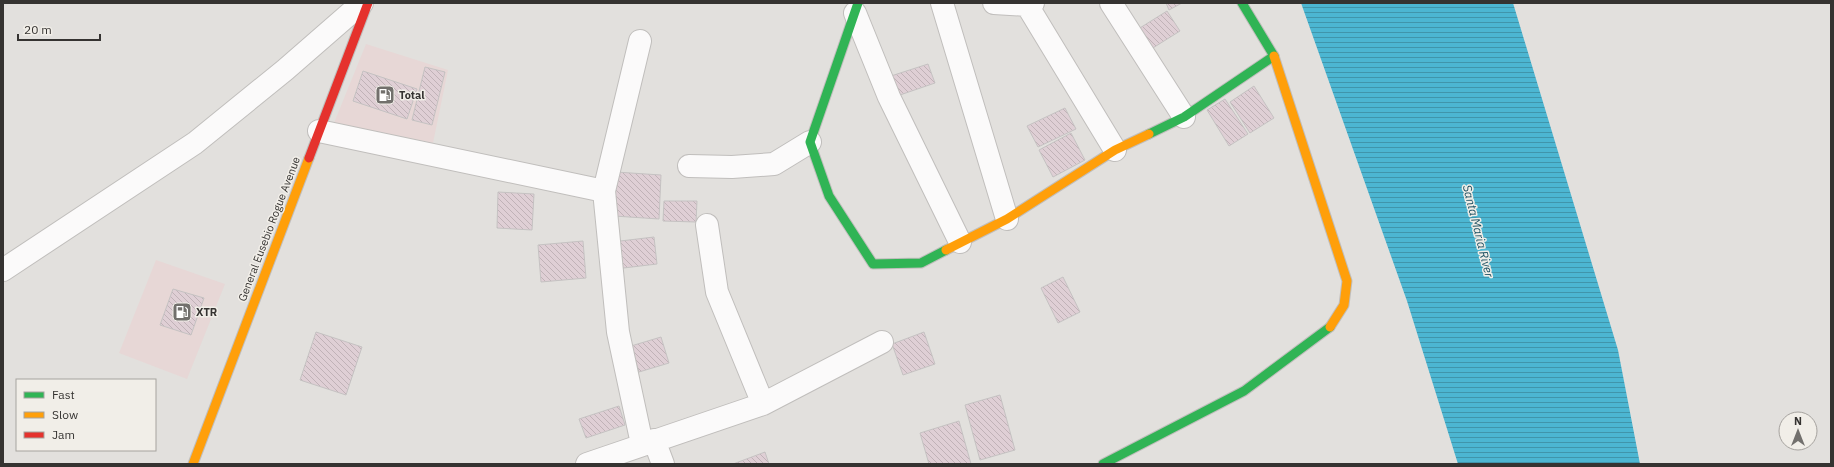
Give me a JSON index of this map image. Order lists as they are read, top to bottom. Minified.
{"streets":{"street":["General Eusebio Rogue Avenue"]},"water":["Santa Maria River"],"places":{"fuel station":["Total","XTR"]},"legend":["Fast","Slow","Jam"],"scale_bar":"20 m","north":"top"}
